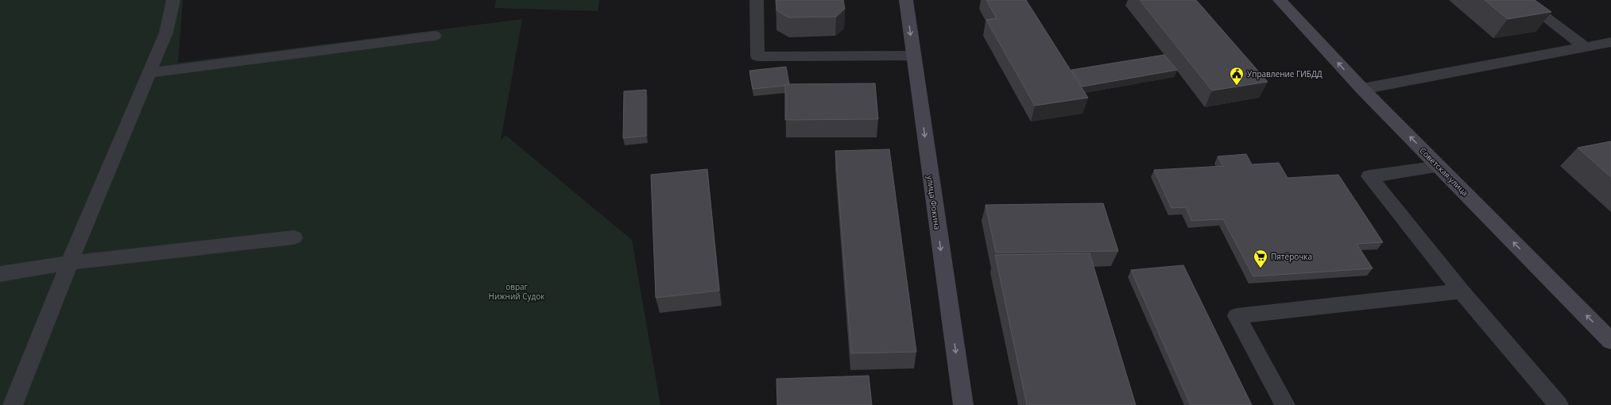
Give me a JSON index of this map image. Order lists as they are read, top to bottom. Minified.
{"streets":{"main road":["Советская улица","улица Фокина"]},"one_way":["Советская улица","улица Фокина"],"parks":["овраг Нижний Судок"],"places":{"public building":["Управление ГИБДД"],"supermarket":["Пятёрочка"]}}
